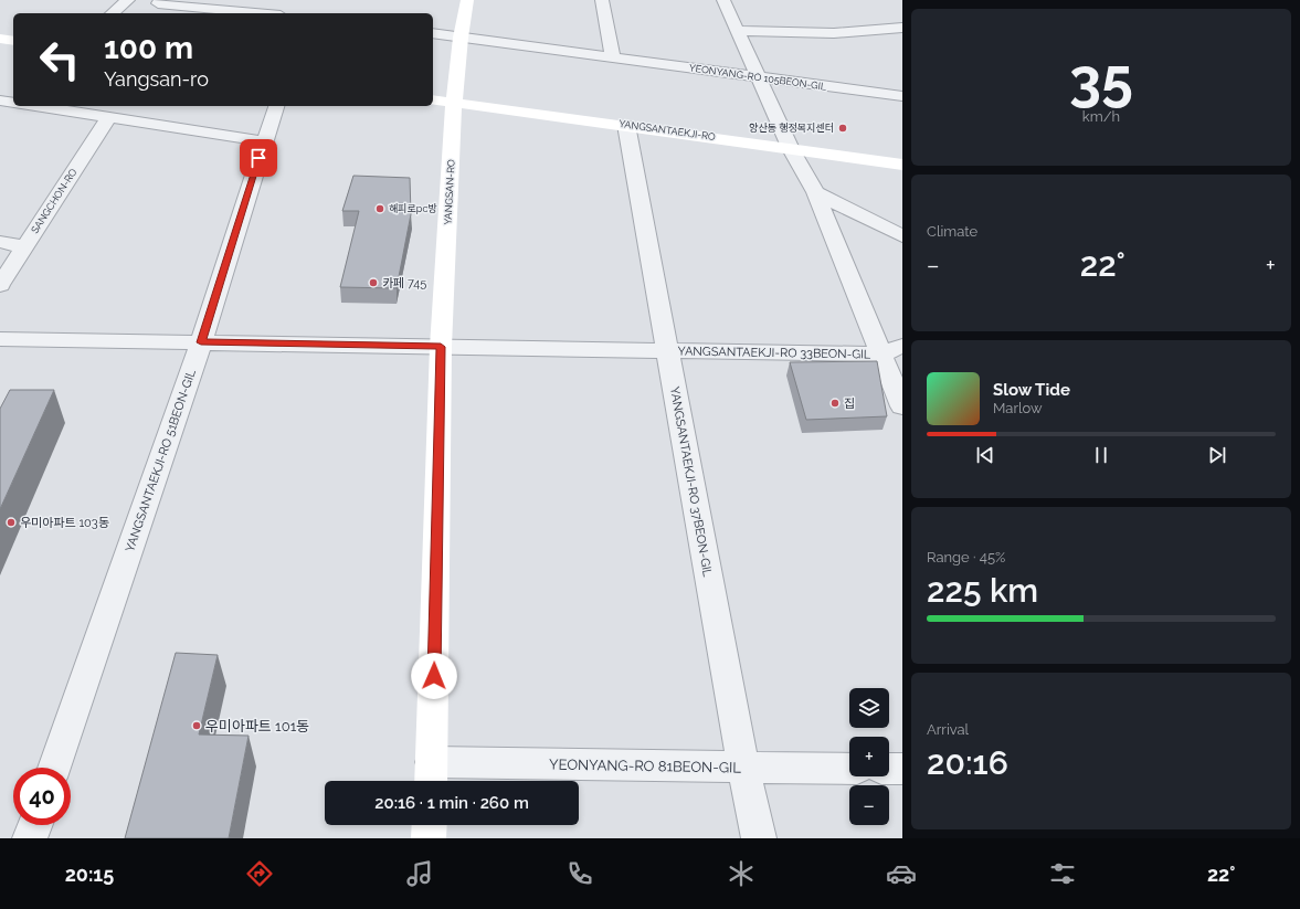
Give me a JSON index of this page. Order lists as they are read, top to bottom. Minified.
{"streets":{"street":["YEONYANG-RO 105BEON-GIL","YANGSANTAEKJI-RO","YANGSAN-RO","SANGCHON-RO","YANGSANTAEKJI-RO 33BEON-GIL","YANGSANTAEKJI-RO 51BEON-GIL","YANGSANTAEKJI-RO 37BEON-GIL","YEONYANG-RO 81BEON-GIL"]},"crossings":[["YEONYANG-RO 105BEON-GIL","YANGSAN-RO"],["YEONYANG-RO 105BEON-GIL","YANGSANTAEKJI-RO 33BEON-GIL"],["YANGSANTAEKJI-RO","YANGSAN-RO"],["YANGSANTAEKJI-RO","YANGSANTAEKJI-RO 33BEON-GIL"],["YANGSANTAEKJI-RO","YANGSANTAEKJI-RO 37BEON-GIL"],["YANGSAN-RO","YANGSANTAEKJI-RO 33BEON-GIL"],["YANGSAN-RO","YEONYANG-RO 81BEON-GIL"],["YANGSANTAEKJI-RO 33BEON-GIL","YANGSANTAEKJI-RO 37BEON-GIL"],["YANGSANTAEKJI-RO 37BEON-GIL","YEONYANG-RO 81BEON-GIL"]],"places":["양산동 행정복지센터","해피로pc방","카페 745","집","우미아파트 103동","우미아파트 101동"],"page":{"tile":[["35","km/h"],"Climate",["Range · 45%","225 km"],["Arrival","20:16"]],"turn":["100 m","Yangsan-ro"],"heat":["−","22°","+"],"song":["Slow Tide","Marlow"],"map_buttons":["+","−"],"limit":"40","trip":"20:16 · 1 min · 260 m","tabs":["20:15","22°"]}}
